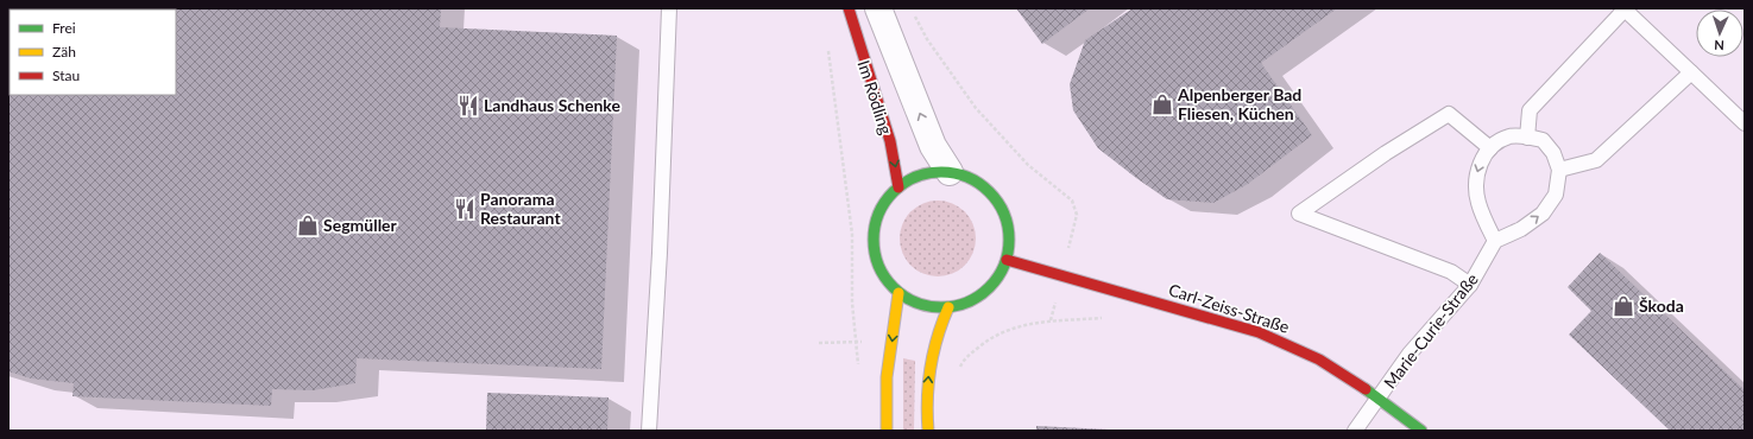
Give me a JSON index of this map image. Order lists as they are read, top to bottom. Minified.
{"streets":{"street":["Im Rödling","Carl-Zeiss-Straße"],"lane":["Marie-Curie-Straße"]},"crossings":[["Im Rödling","Carl-Zeiss-Straße"],["Carl-Zeiss-Straße","Marie-Curie-Straße"]],"places":{"shop":["Alpenberger Bad Fliesen, Küchen","Segmüller","Škoda"],"restaurant":["Landhaus Schenke","Panorama Restaurant"]},"legend":["Frei","Zäh","Stau"],"north":"bottom"}
